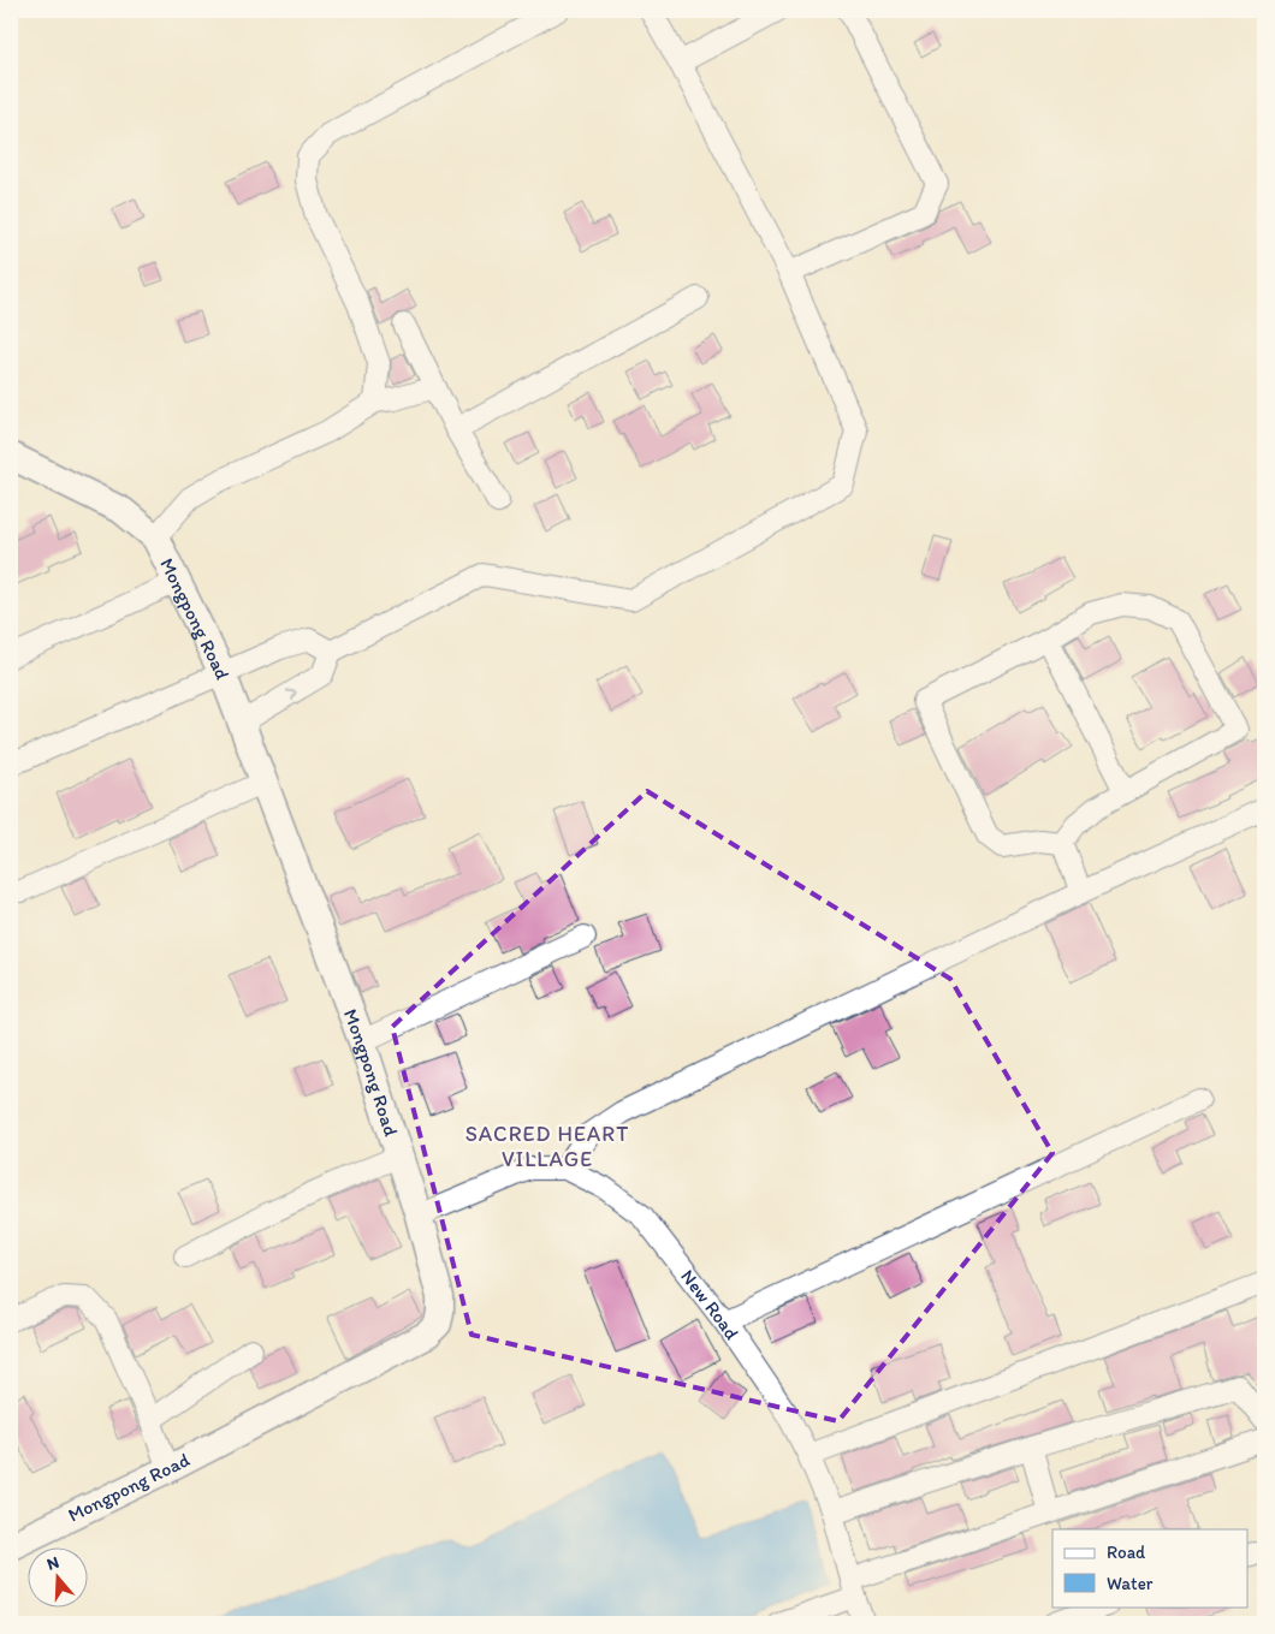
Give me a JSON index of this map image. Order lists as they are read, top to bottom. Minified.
{"streets":{"main road":["Mongpong Road"],"street":["New Road"]},"crossings":[["Mongpong Road","New Road"]],"districts":["SACRED HEART VILLAGE"],"legend":["Road","Water"],"north":"top"}
